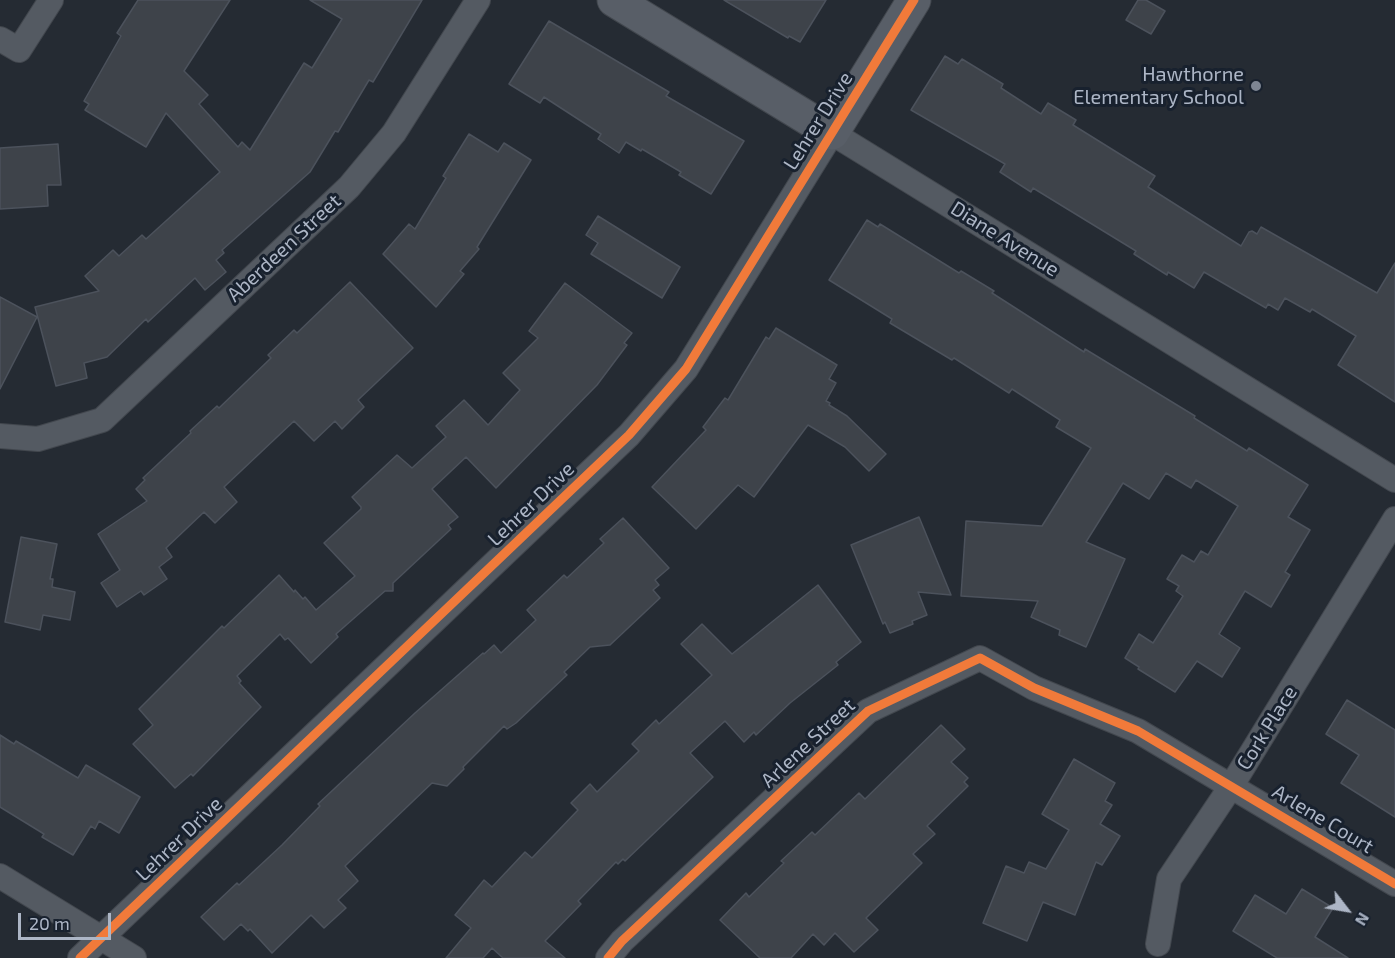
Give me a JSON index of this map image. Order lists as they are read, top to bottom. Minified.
{"streets":{"street":["Lehrer Drive","Diane Avenue","Aberdeen Street","Cork Place","Arlene Street","Arlene Court"]},"crossings":[["Lehrer Drive","Diane Avenue"],["Cork Place","Arlene Street"],["Cork Place","Arlene Court"],["Arlene Street","Arlene Court"]],"places":["Hawthorne Elementary School"],"scale_bar":"20 m","north":"bottom right"}
